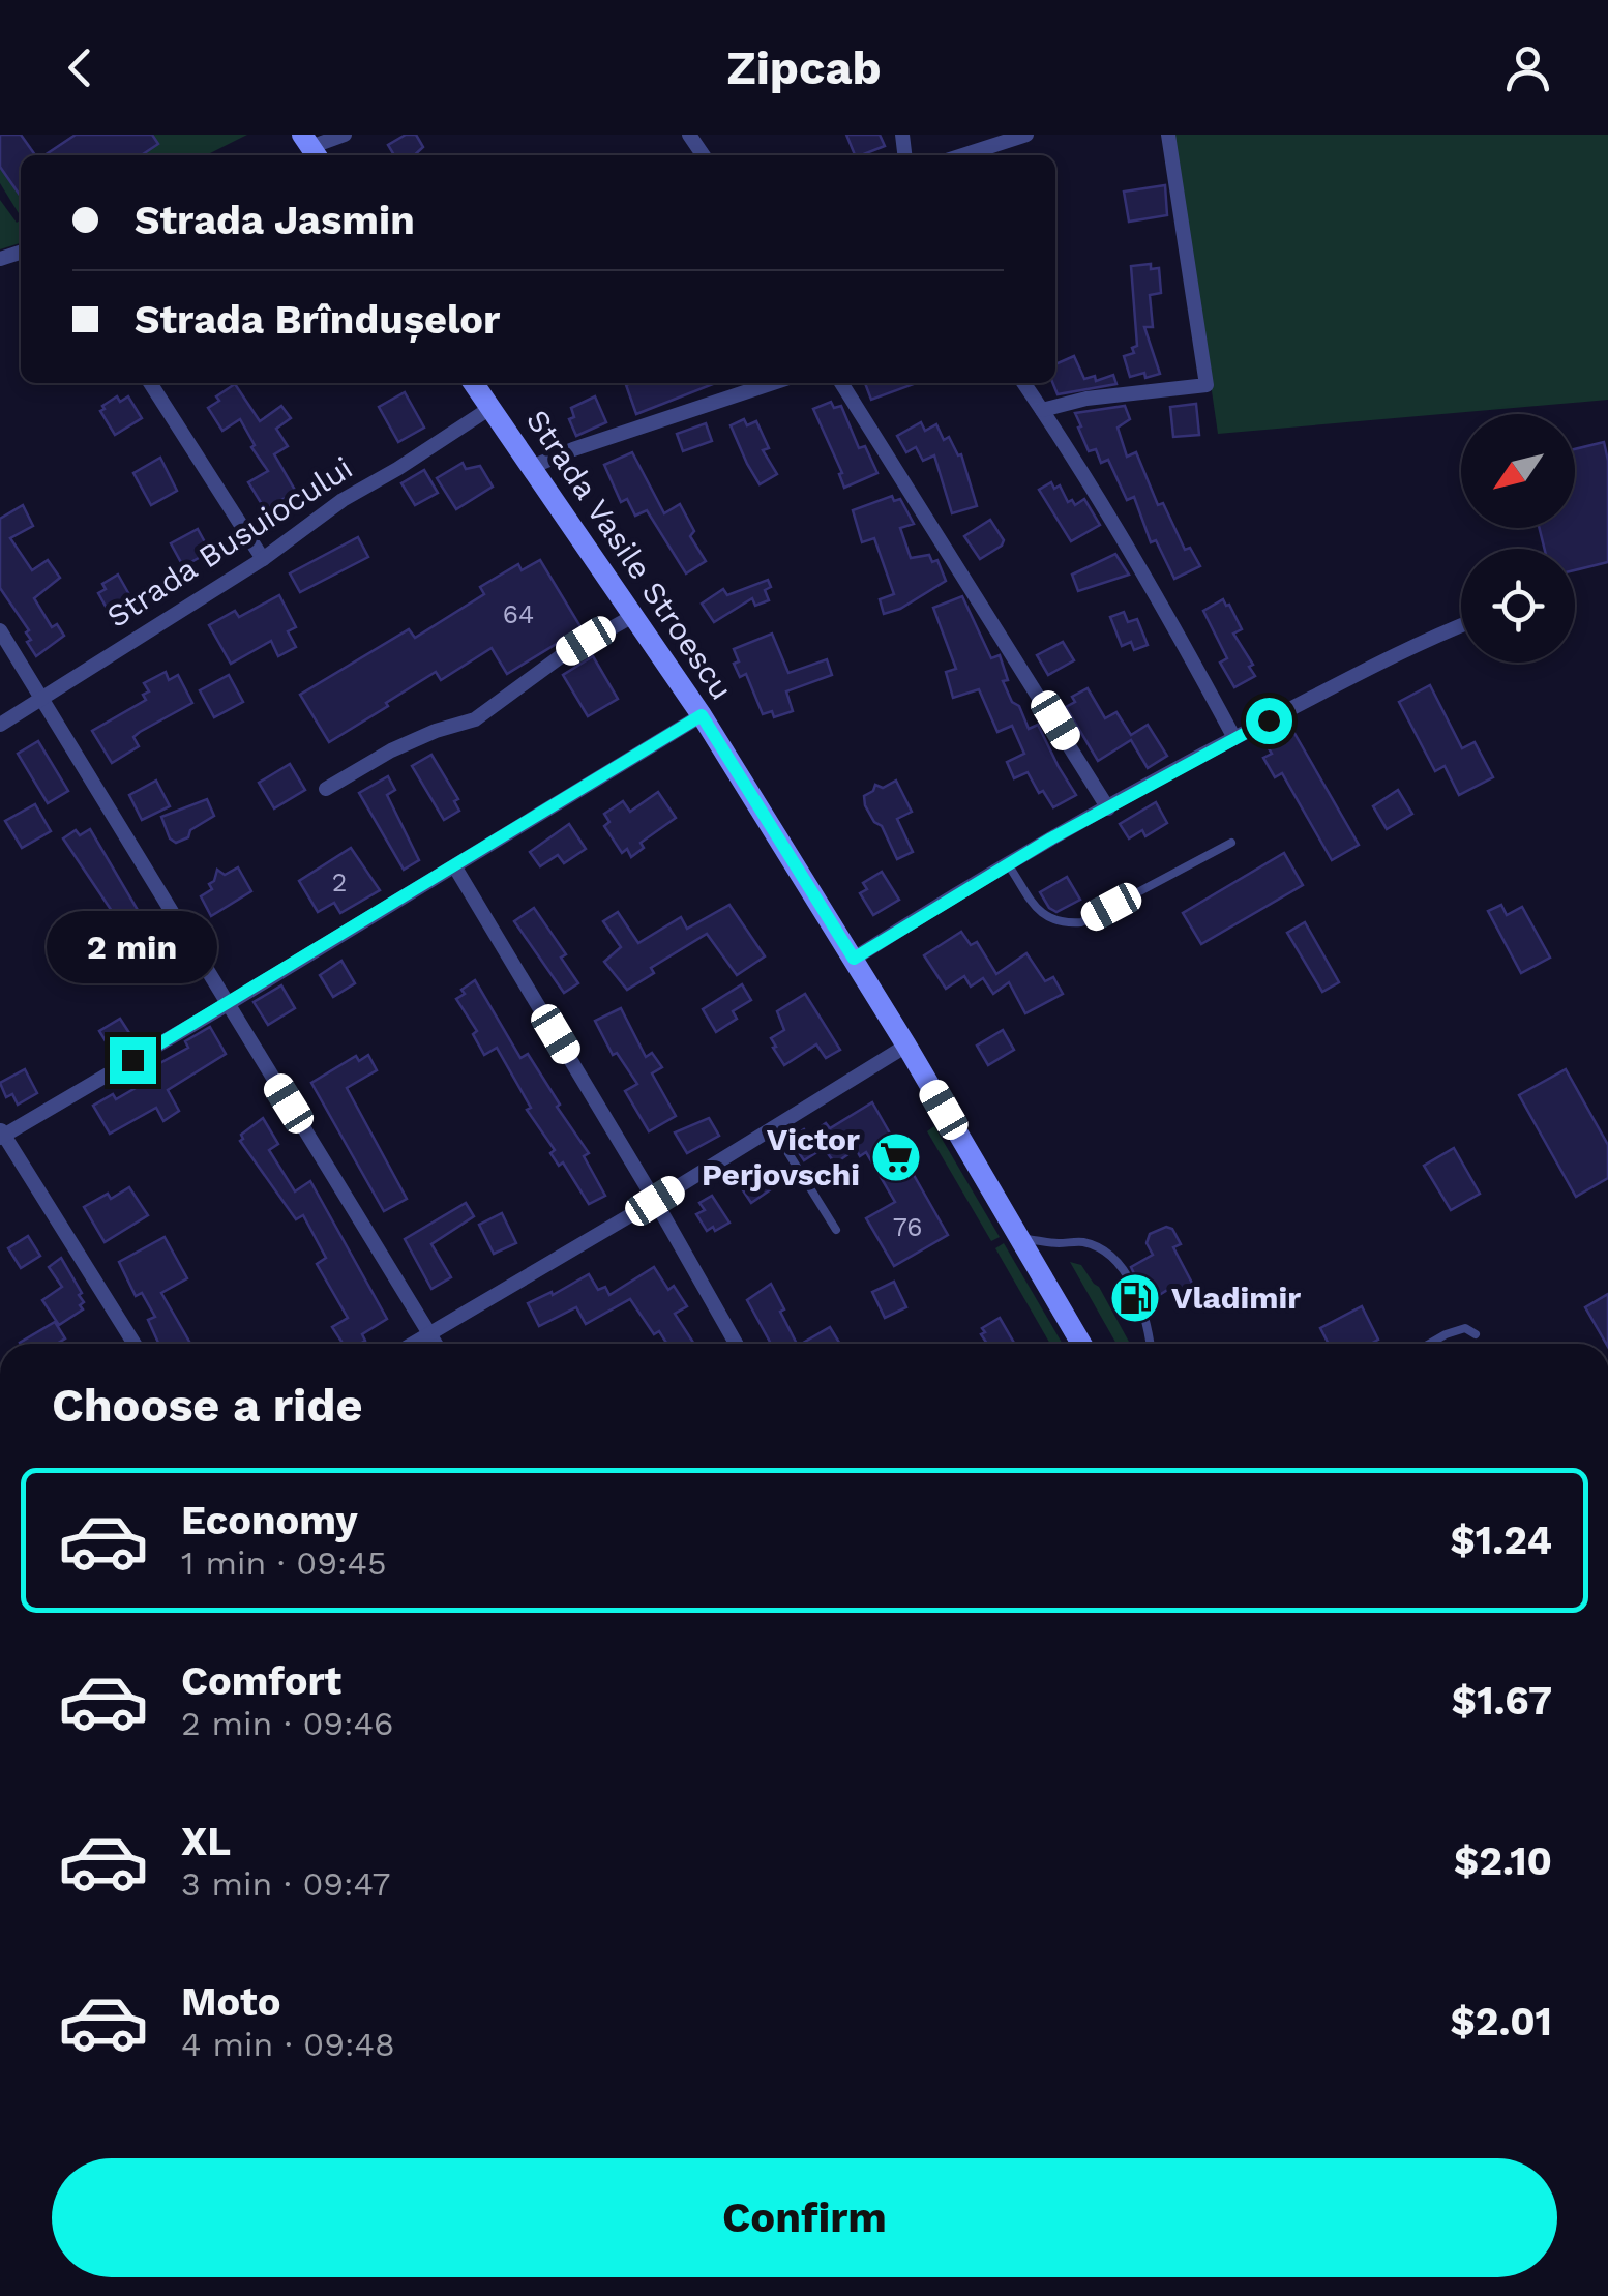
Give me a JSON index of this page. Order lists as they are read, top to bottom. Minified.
{"streets":{"main road":["Strada Vasile Stroescu"],"street":["Strada Busuiocului"]},"crossings":[["Strada Busuiocului","Strada Vasile Stroescu"]],"places":{"supermarket":["Victor Perjovschi"],"fuel station":["Vladimir"]},"house_numbers":["64","2","76"],"north":"bottom left","page":{"header":"Zipcab","banner":["Strada Jasmin","Strada Brîndușelor"],"bubble":"2 min","heading":"Choose a ride","list":[{"name":"Economy","note":"1 min · 09:45","value":"$1.24"},{"name":"Comfort","note":"2 min · 09:46","value":"$1.67"},{"name":"XL","note":"3 min · 09:47","value":"$2.10"},{"name":"Moto","note":"4 min · 09:48","value":"$2.01"}],"buttons":"Confirm"}}
